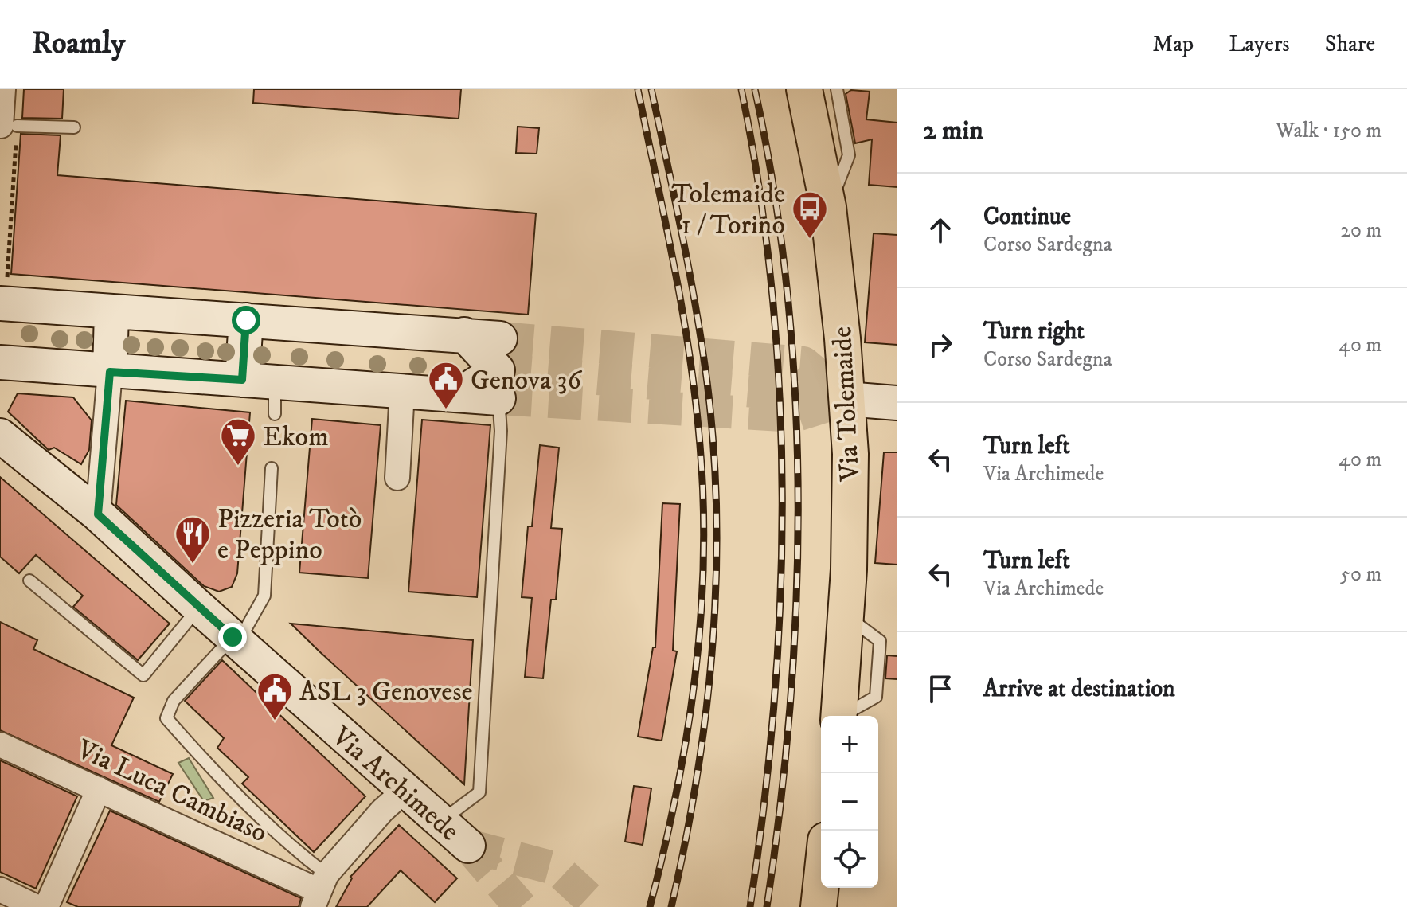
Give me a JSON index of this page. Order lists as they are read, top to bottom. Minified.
{"streets":{"main road":["Via Tolemaide","Via Archimede"],"street":["Via Luca Cambiaso"]},"places":{"bus stop":["Tolemaide 1 / Torino"],"public building":["Genova 36","ASL 3 Genovese"],"supermarket":["Ekom"],"restaurant":["Pizzeria Totò e Peppino"]},"page":{"header":"Roamly","nav":["Map","Layers","Share"],"heading":["2 min","Walk · 150 m"],"list":[["Continue","Corso Sardegna","20 m"],["Turn right","Corso Sardegna","40 m"],["Turn left","Via Archimede","40 m"],["Turn left","Via Archimede","50 m"],"Arrive at destination"],"map_buttons":["+","−"]}}
